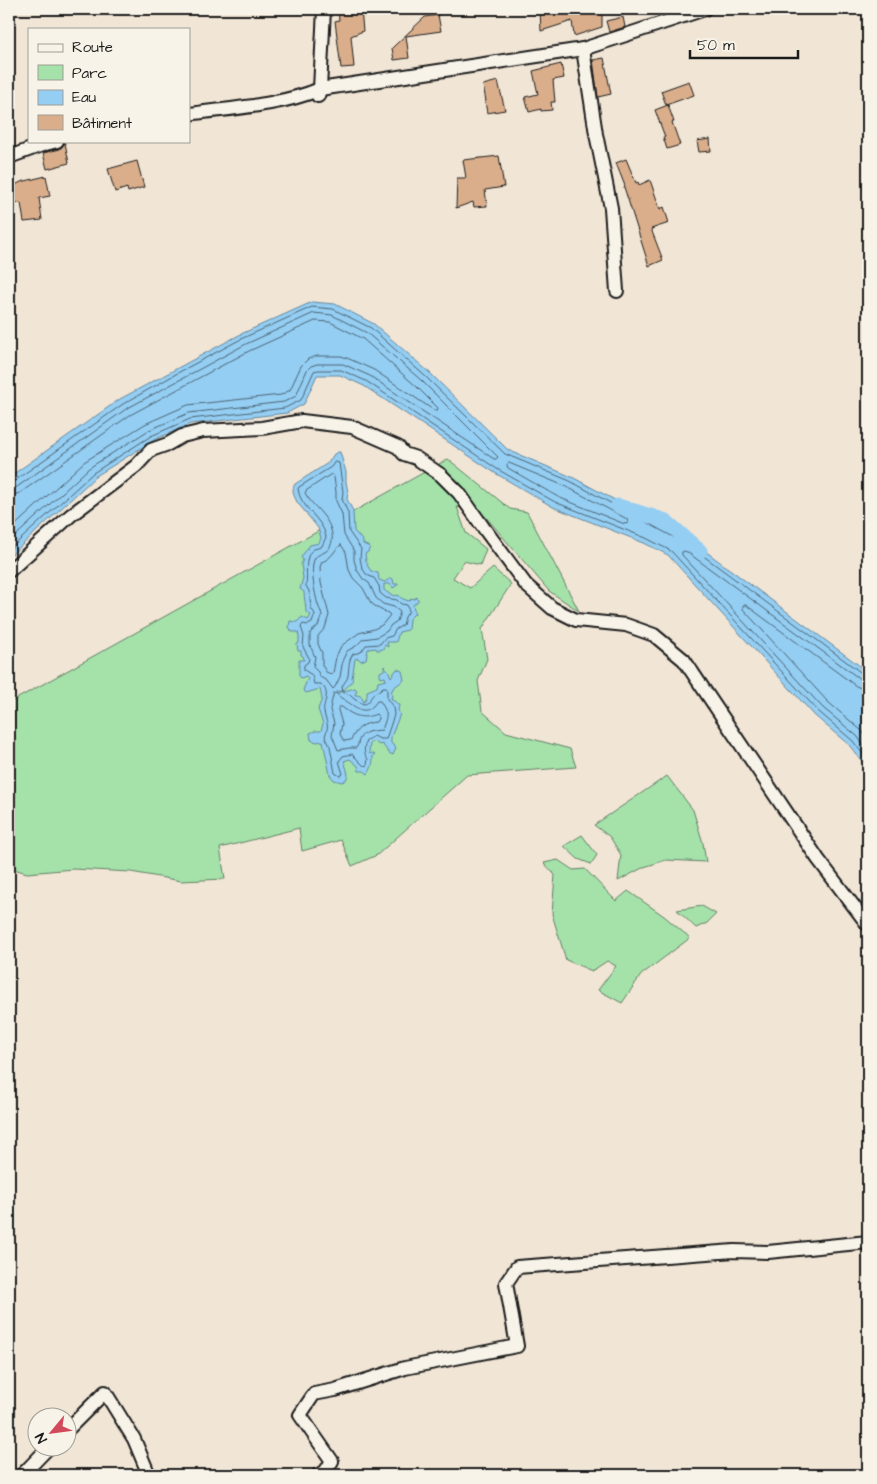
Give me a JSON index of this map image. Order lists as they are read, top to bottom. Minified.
{"legend":["Route","Parc","Eau","Bâtiment"],"scale_bar":"50 m","north":"bottom left"}
